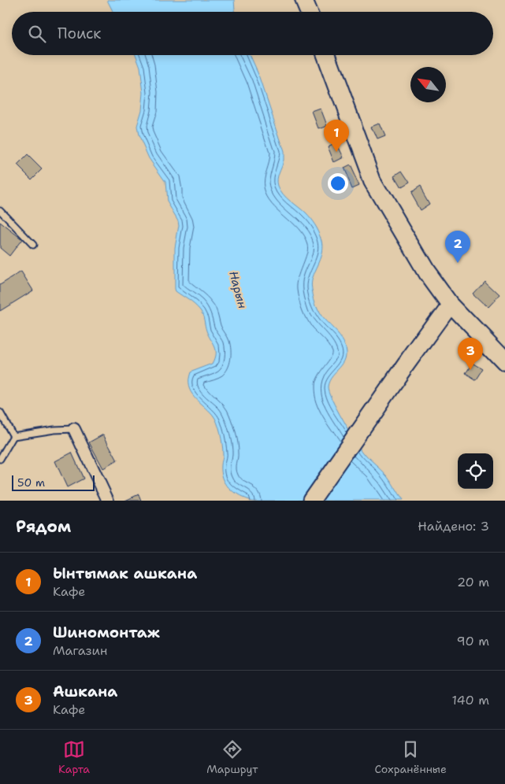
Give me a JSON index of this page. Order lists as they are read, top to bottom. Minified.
{"water":["Нарын"],"scale_bar":"50 m","north":"top left","page":{"search":"Поиск","pins":["1","2","3"],"scale":"50 m","heading":["Рядом","Найдено: 3"],"list":[{"mark":"1","name":"Ынтымак ашкана","note":"Кафе","value":"20 m"},{"mark":"2","name":"Шиномонтаж","note":"Магазин","value":"90 m"},{"mark":"3","name":"Ашкана","note":"Кафе","value":"140 m"}],"nav":["Карта","Маршрут","Сохранённые"]}}
